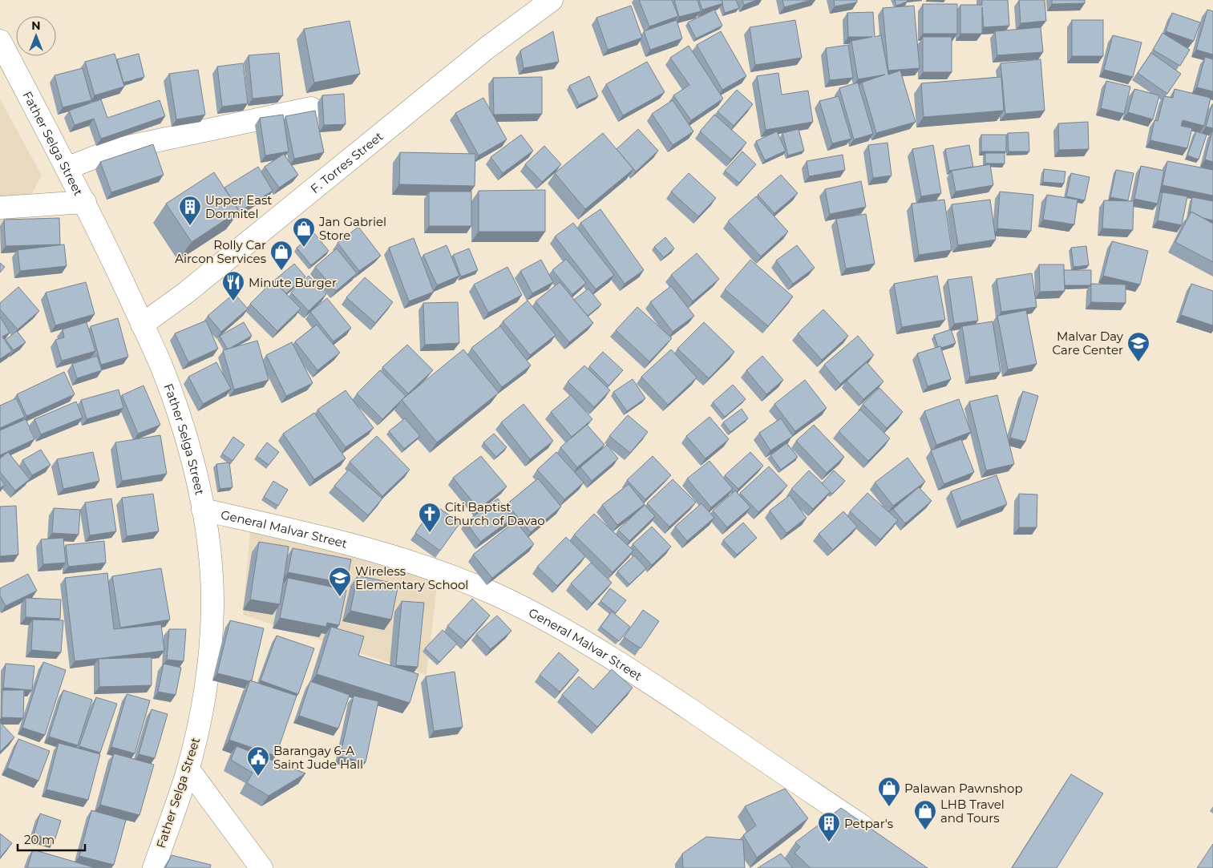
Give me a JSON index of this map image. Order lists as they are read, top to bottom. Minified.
{"streets":{"main road":["Father Selga Street","F. Torres Street","General Malvar Street"]},"crossings":[["Father Selga Street","F. Torres Street"],["Father Selga Street","General Malvar Street"]],"places":{"building":["Upper East Dormitel","Petpar's"],"shop":["Jan Gabriel Store","Rolly Car Aircon Services","Palawan Pawnshop","LHB Travel and Tours"],"restaurant":["Minute Burger"],"school or university":["Malvar Day Care Center","Wireless Elementary School"],"church":["Citi Baptist Church of Davao"],"public building":["Barangay 6-A Saint Jude Hall"]},"scale_bar":"20 m","north":"top"}
